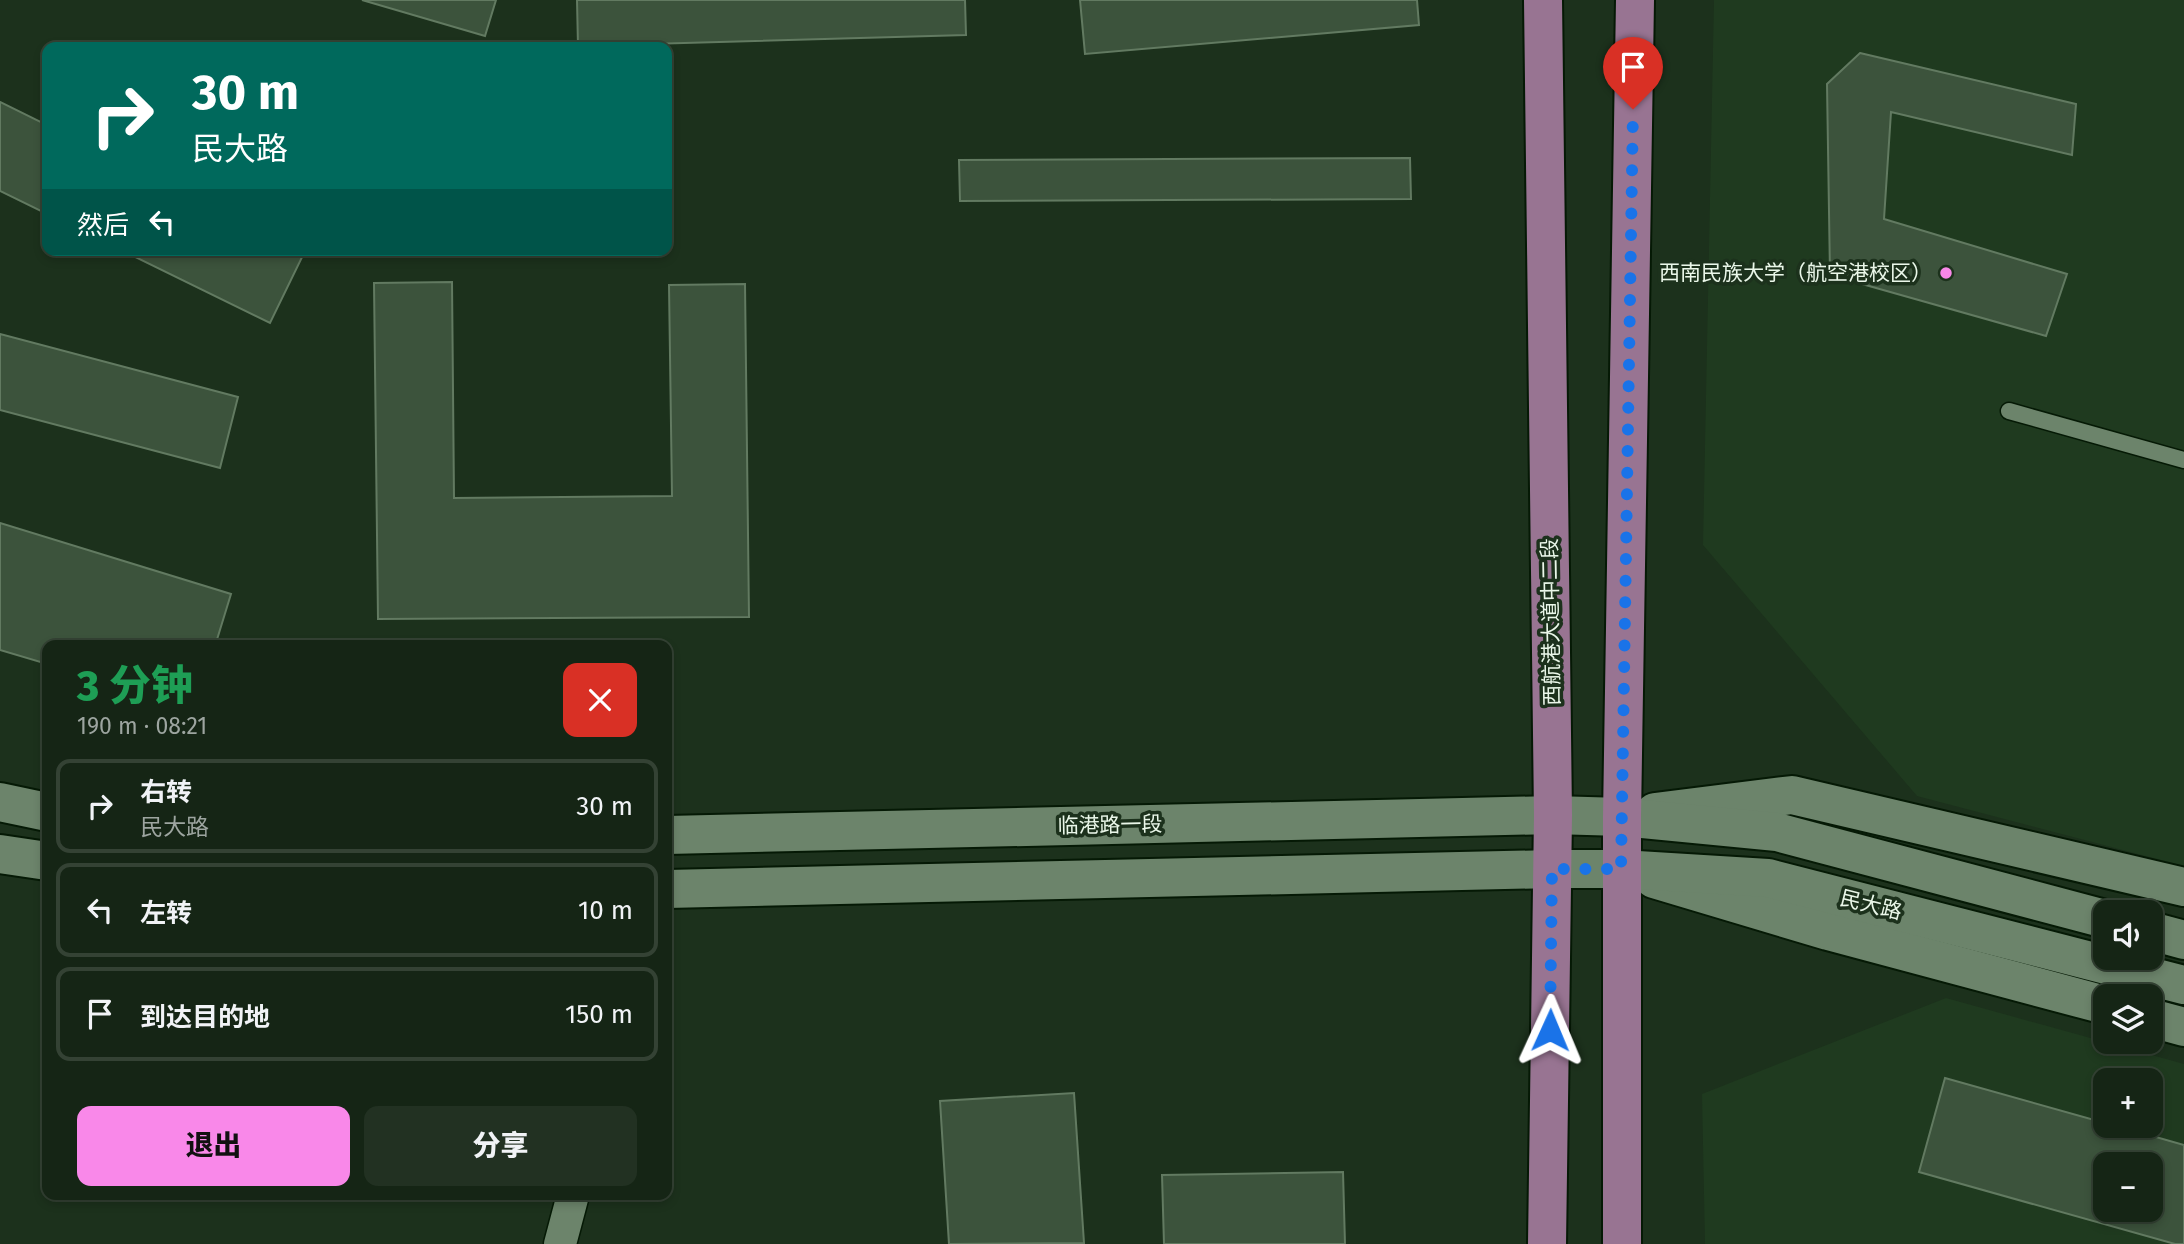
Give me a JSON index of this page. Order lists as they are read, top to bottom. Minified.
{"streets":{"main road":["西航港大道中二段","临港路一段","民大路"]},"crossings":[["西航港大道中二段","临港路一段"],["西航港大道中二段","民大路"]],"places":["西南民族大学（航空港校区）"],"page":{"turn":["30 m","民大路"],"then":"然后","heading":["3 分钟","190 m · 08:21"],"list":[{"name":"右转","note":"民大路","value":"30 m"},{"name":"左转","value":"10 m"},{"name":"到达目的地","value":"150 m"}],"map_buttons":["+","−"],"buttons":["退出","分享"]}}
